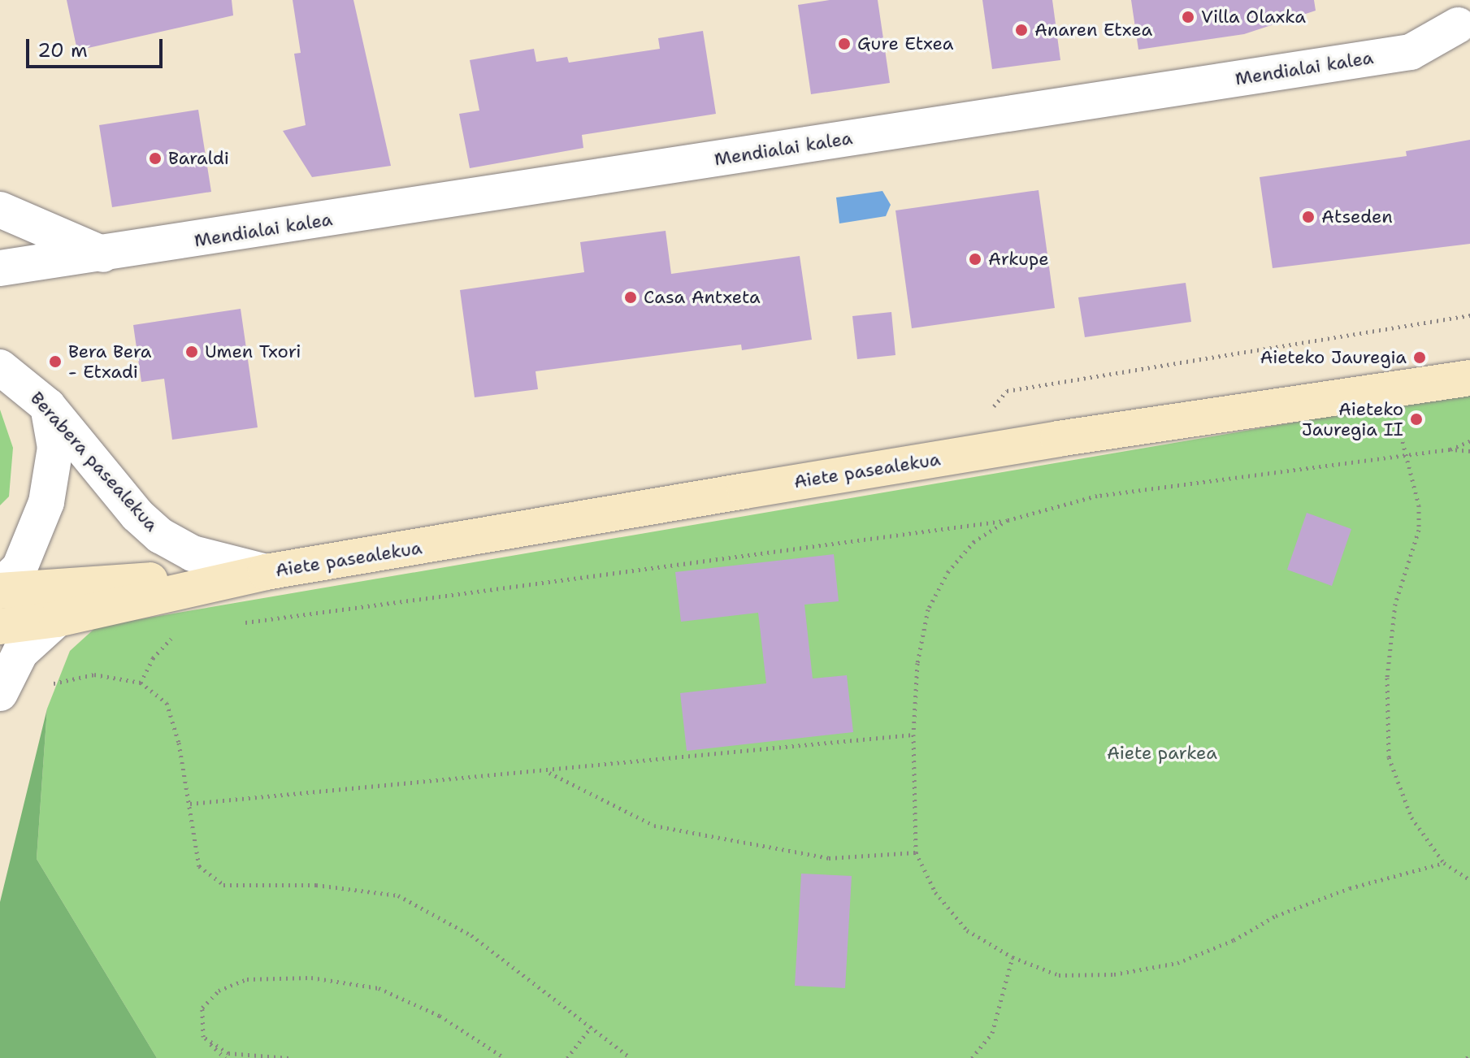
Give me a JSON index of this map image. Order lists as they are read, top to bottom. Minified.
{"streets":{"street":["Mendialai kalea","Berabera pasealekua","Aiete pasealekua"]},"crossings":[["Berabera pasealekua","Aiete pasealekua"]],"parks":["Aiete parkea"],"places":["Villa Olaxka","Anaren Etxea","Gure Etxea","Baraldi","Atseden","Arkupe","Casa Antxeta","Umen Txori","Aieteko Jauregia","Bera Bera - Etxadi","Aieteko Jauregia II"],"scale_bar":"20 m"}
